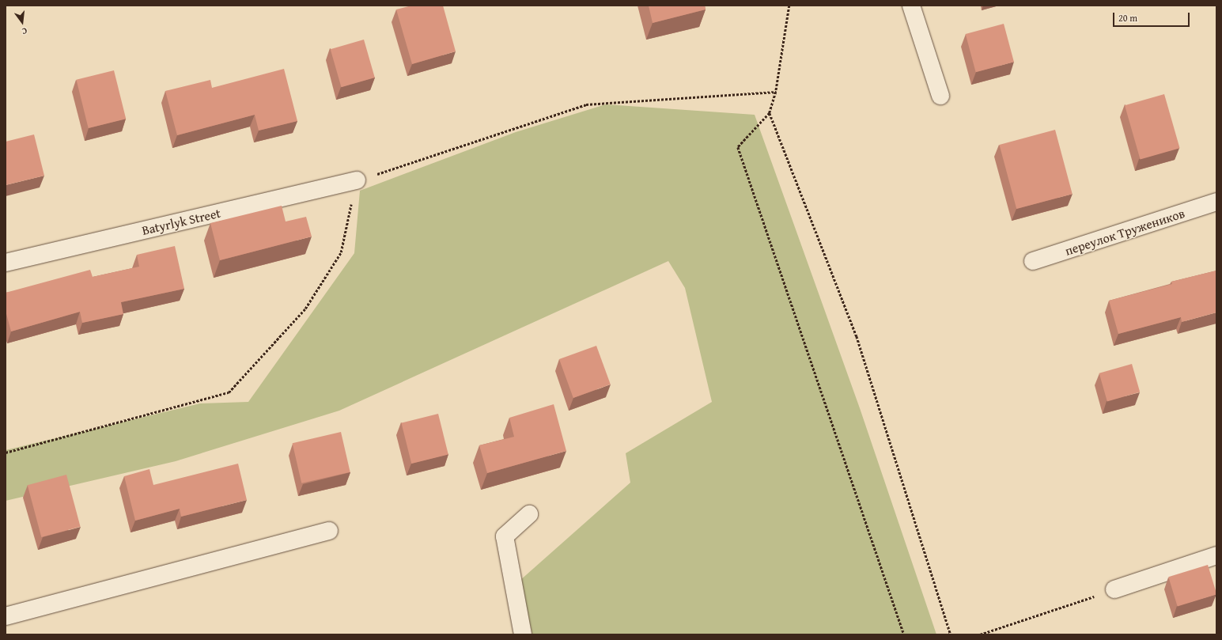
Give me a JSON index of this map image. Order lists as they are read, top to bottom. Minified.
{"streets":{"street":["Batyrlyk Street","переулок Тружеников"]},"scale_bar":"20 m","north":"bottom"}
